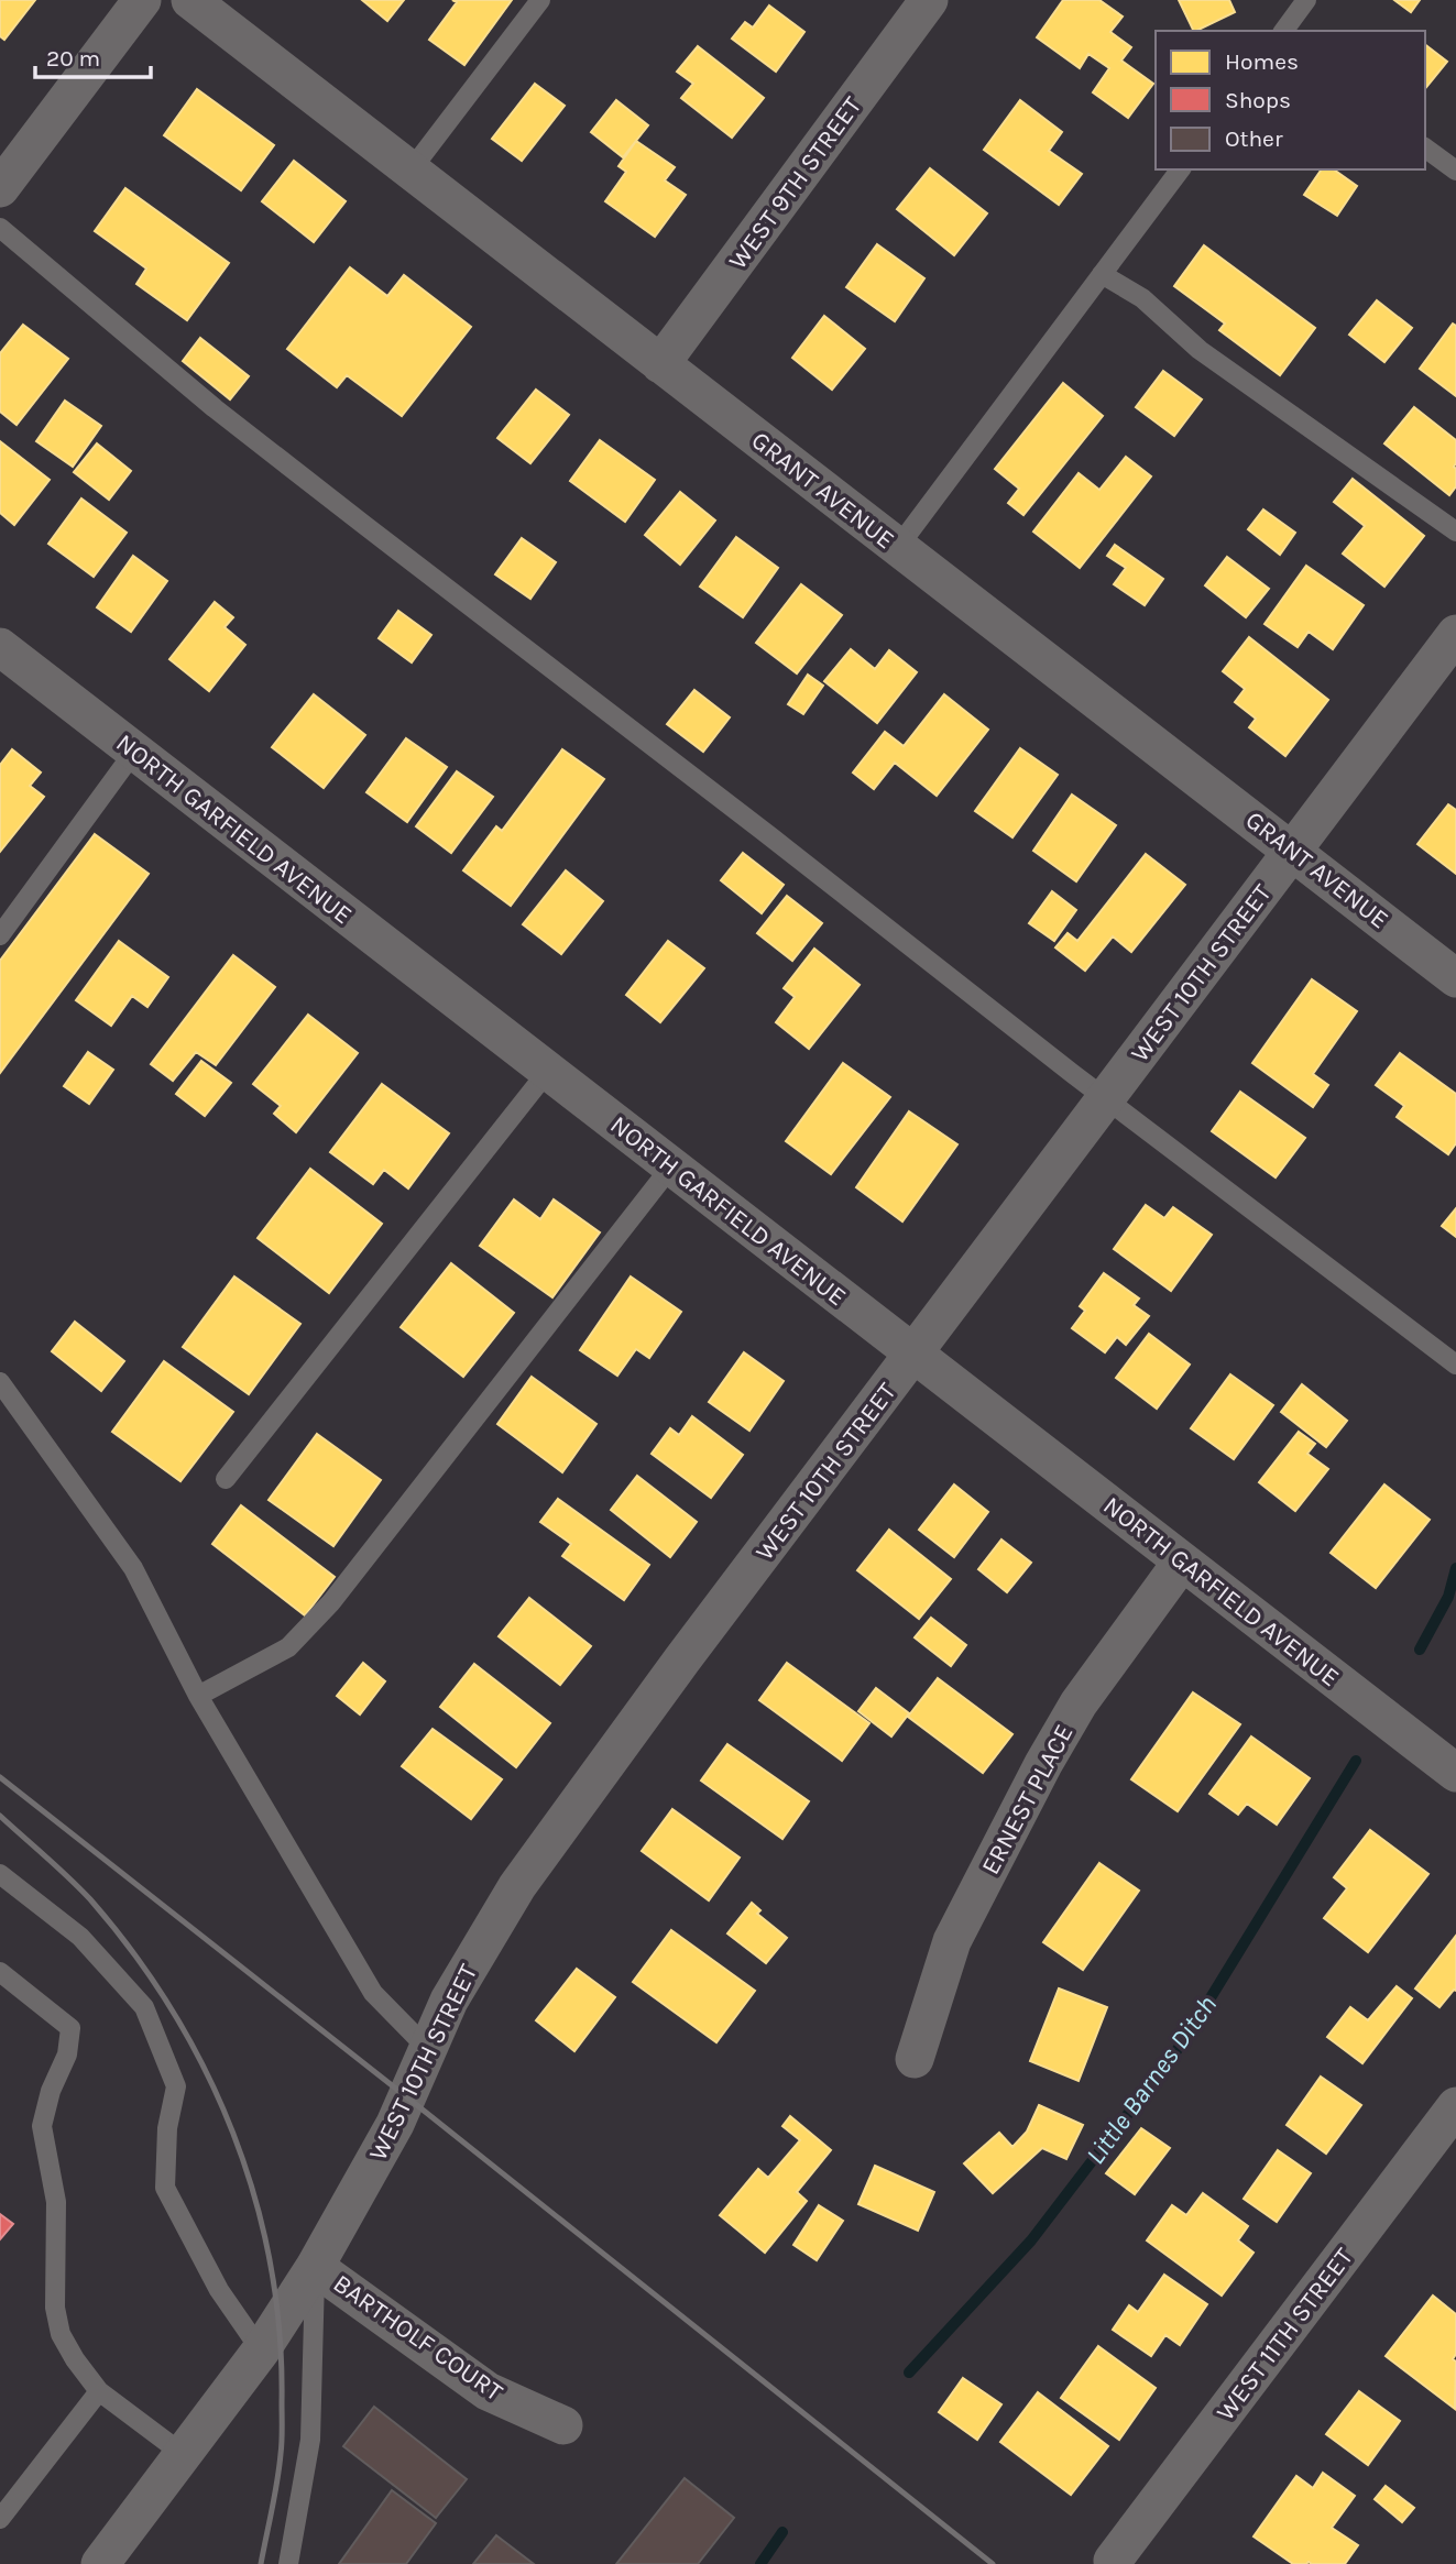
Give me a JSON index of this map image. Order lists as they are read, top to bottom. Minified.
{"streets":{"street":["WEST 9TH STREET","GRANT AVENUE","NORTH GARFIELD AVENUE","WEST 10TH STREET","ERNEST PLACE","WEST 11TH STREET","BARTHOLF COURT"]},"crossings":[["WEST 9TH STREET","GRANT AVENUE"],["GRANT AVENUE","WEST 10TH STREET"],["NORTH GARFIELD AVENUE","WEST 10TH STREET"],["NORTH GARFIELD AVENUE","ERNEST PLACE"],["WEST 10TH STREET","BARTHOLF COURT"]],"water":["Little Barnes Ditch"],"legend":["Homes","Shops","Other"],"scale_bar":"20 m"}
